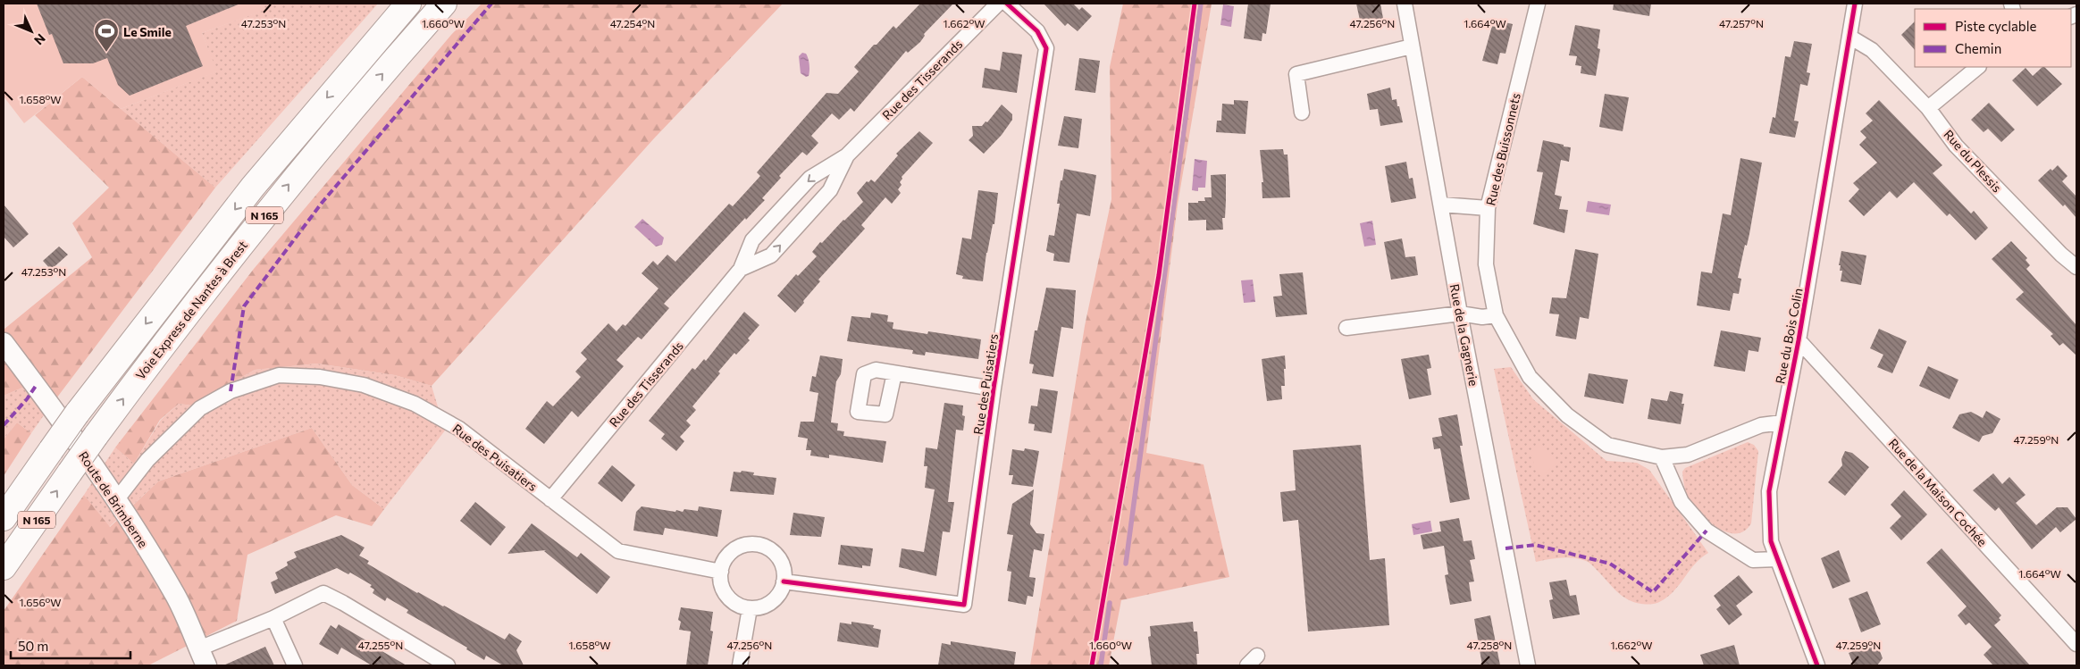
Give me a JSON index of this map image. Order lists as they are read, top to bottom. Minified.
{"streets":{"highway":["N 165","Voie Express de Nantes à Brest"],"street":["Rue des Tisserands","Rue des Buissonnets","Rue du Plessis","Rue de la Gagnerie","Rue du Bois Colin","Rue des Puisatiers","Rue de la Maison Cochée","Route de Brimberne"]},"crossings":[["Rue des Tisserands","Rue des Puisatiers"],["Rue des Buissonnets","Rue du Bois Colin"],["Rue du Plessis","Rue du Bois Colin"],["Rue du Bois Colin","Rue de la Maison Cochée"],["Rue des Puisatiers","Route de Brimberne"]],"places":{"sports":["Le Smile"]},"legend":["Piste cyclable","Chemin"],"scale_bar":"50 m","north":"bottom right","coordinates":["1.660°W","1.662°W","1.664°W","47.256°N","47.253°N","47.254°N","47.257°N","1.658°W","47.259°N","1.656°W","47.255°N","47.258°N"]}
